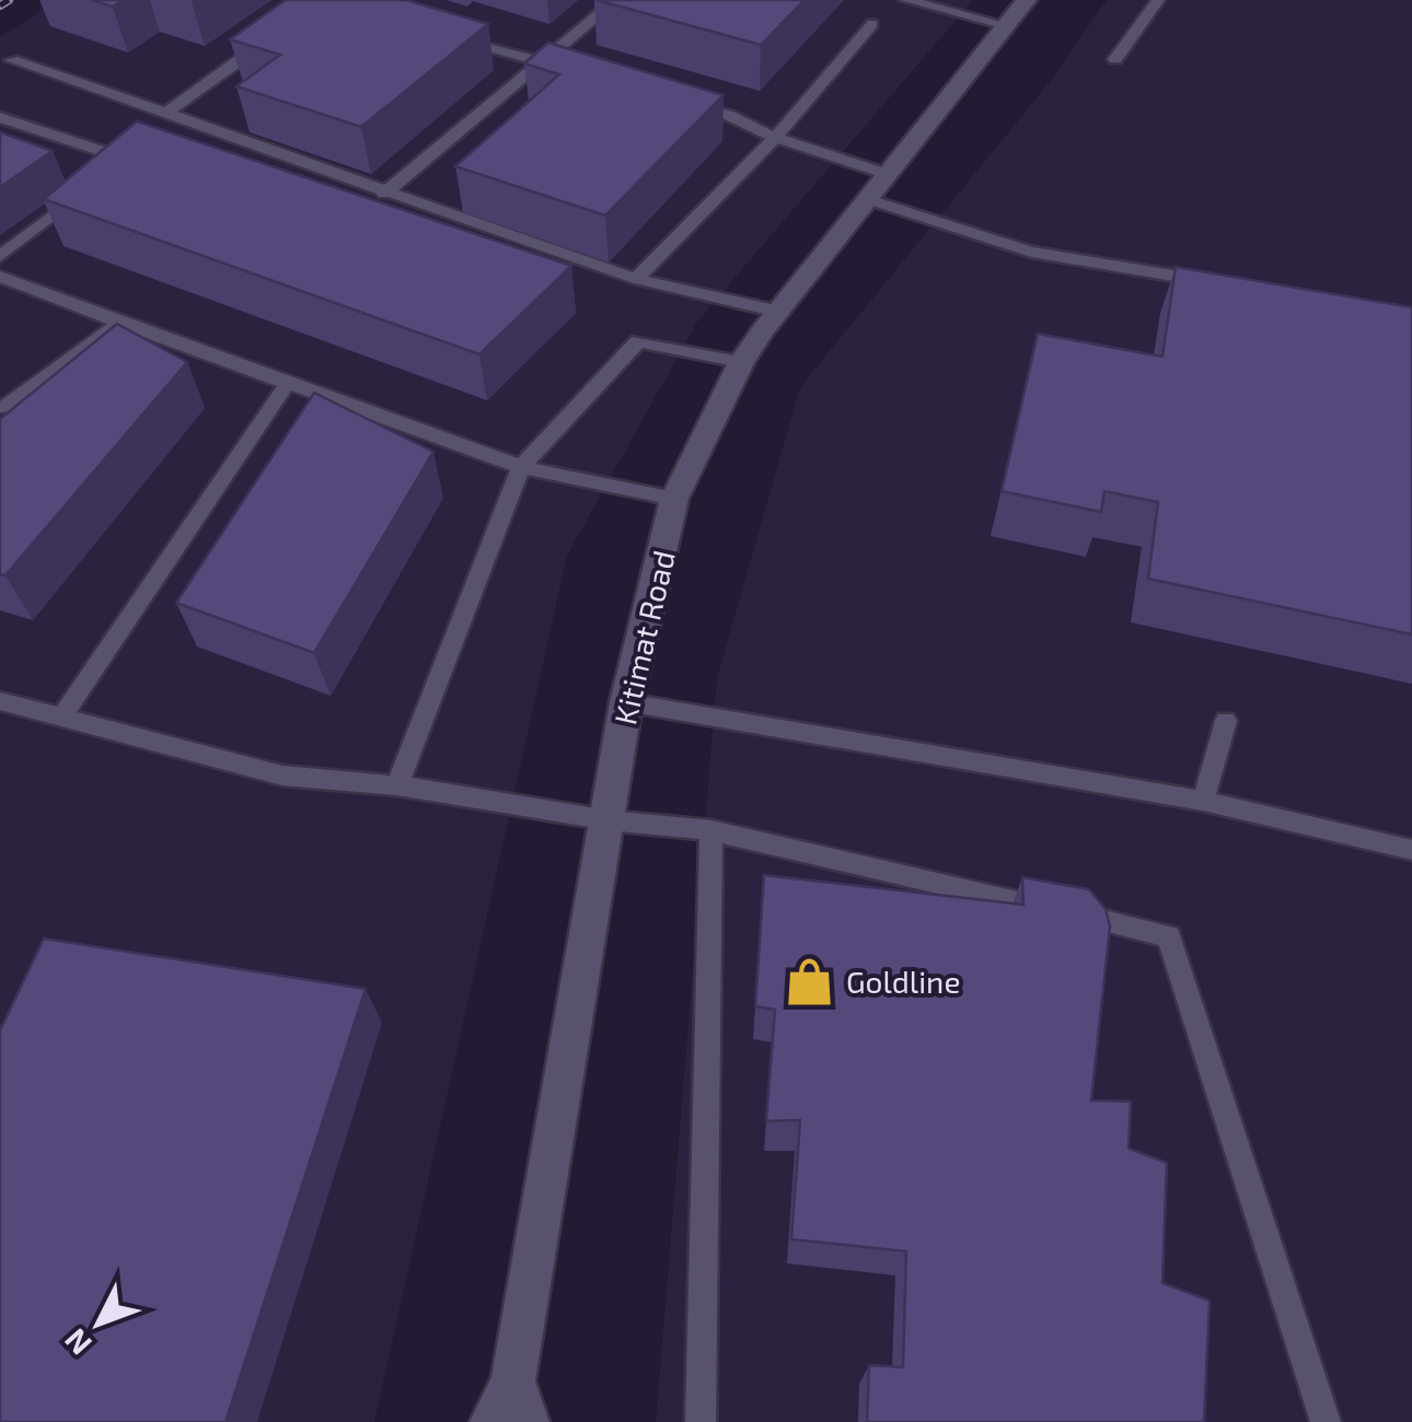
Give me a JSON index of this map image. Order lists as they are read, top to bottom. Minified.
{"streets":{"street":["Kitimat Road"]},"places":{"shop":["Goldline"]},"north":"bottom left"}
